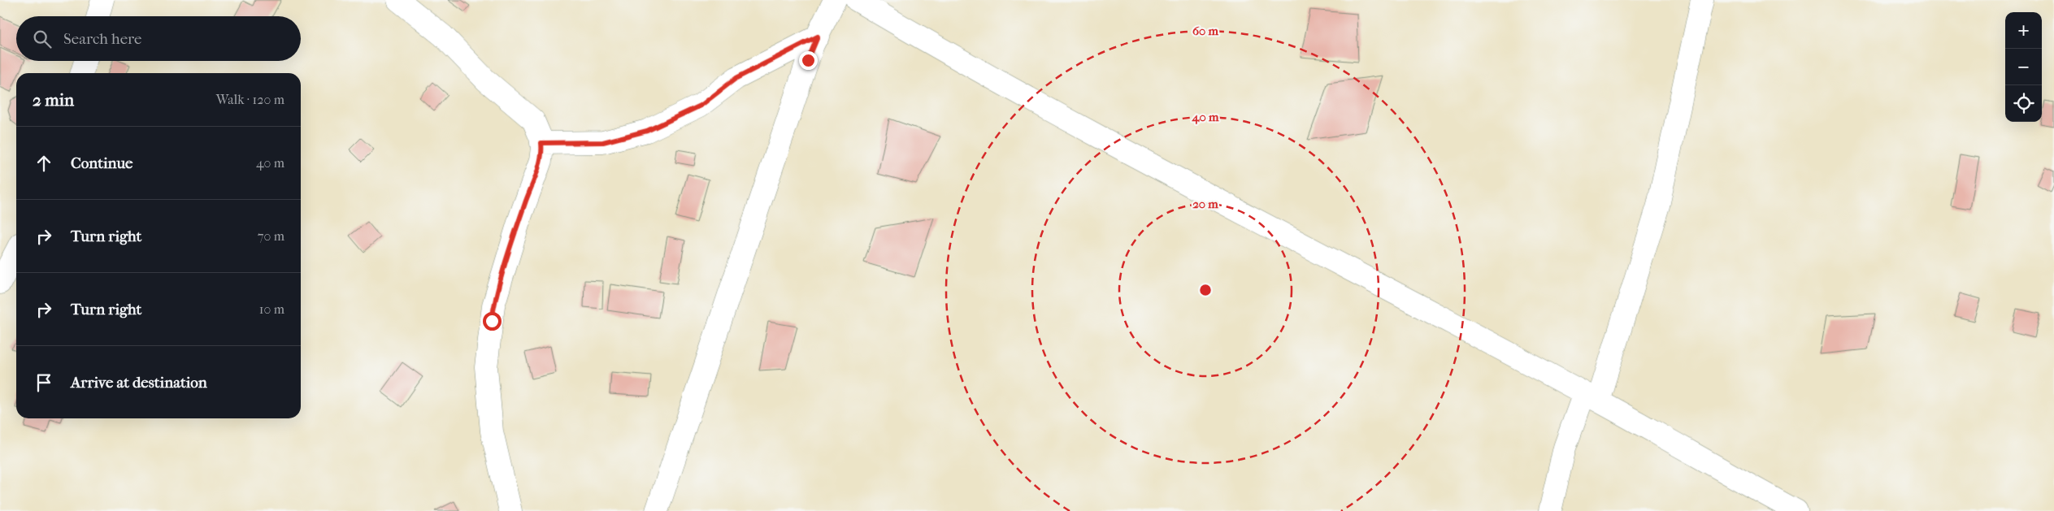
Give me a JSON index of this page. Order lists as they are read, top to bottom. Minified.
{"page":{"map_buttons":["+","−"],"search":"Search here","heading":["2 min","Walk · 120 m"],"list":[["Continue","40 m"],["Turn right","70 m"],["Turn right","10 m"],"Arrive at destination"]},"rings":["60 m","40 m","20 m"]}
